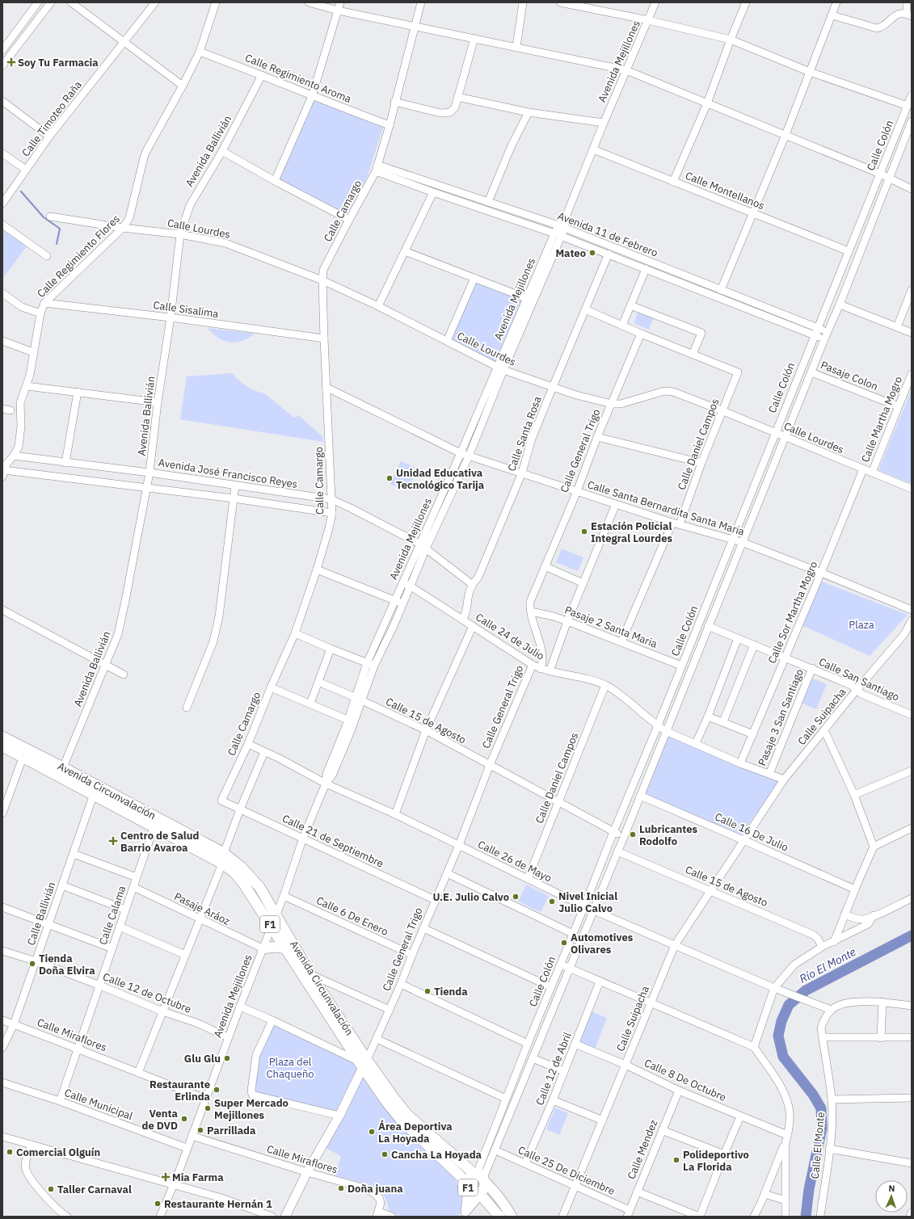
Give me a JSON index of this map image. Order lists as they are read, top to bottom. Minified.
{"streets":{"highway":["Avenida Circunvalación","F1"],"main road":["Calle General Trigo"],"street":["Avenida Mejillones","Calle Regimiento Aroma","Calle Timoteo Raña","Calle Colón","Avenida Ballivián","Calle Montellanos","Calle Camargo","Calle Lourdes","Avenida 11 de Febrero","Calle Regimiento Flores","Calle Sisalima","Pasaje Colon","Calle Martha Mogro","Calle Santa Rosa","Calle Daniel Campos","Avenida José Francisco Reyes","Calle Santa Bernardita Santa Maria","Calle Sor Martha Mogro","Pasaje 2 Santa Maria","Calle 24 de Julio","Calle San Santiago","Calle Suipacha","Pasaje 3 San Santiago","Calle 15 de Agosto","Calle 16 De Julio","Calle 21 de Septiembre","Calle 26 de Mayo","Pasaje Aráoz","Calle Ballivián","Calle Calama","Calle 6 De Enero","Calle 12 de Octubre","Calle Miraflores","Calle 12 de Abril","Calle 8 De Octubre","Calle Municipal","Calle El Monte","Calle Mendez","Calle 25 De Diciembre"]},"crossings":[["Avenida Mejillones","Calle Montellanos"],["Avenida Mejillones","Calle Lourdes"],["Avenida Mejillones","Avenida 11 de Febrero"],["Avenida Mejillones","Avenida José Francisco Reyes"],["Avenida Mejillones","Calle Santa Bernardita Santa Maria"],["Avenida Mejillones","Calle 24 de Julio"],["Avenida Mejillones","Calle 15 de Agosto"],["Avenida Mejillones","Avenida Circunvalación"],["Avenida Mejillones","Calle 21 de Septiembre"],["Avenida Mejillones","Calle 26 de Mayo"],["Avenida Mejillones","Pasaje Aráoz"],["Avenida Mejillones","Calle 6 De Enero"],["Avenida Mejillones","Calle 12 de Octubre"],["Avenida Mejillones","Calle Miraflores"],["Avenida Mejillones","Calle Municipal"],["Calle Regimiento Aroma","Avenida Ballivián"],["Calle Regimiento Aroma","Calle Camargo"],["Calle Regimiento Aroma","Calle Regimiento Flores"],["Calle Colón","Calle Montellanos"],["Calle Colón","Calle Lourdes"],["Calle Colón","Avenida 11 de Febrero"],["Calle Colón","Pasaje Colon"],["Calle Colón","Calle Santa Bernardita Santa Maria"],["Calle Colón","Pasaje 2 Santa Maria"],["Calle Colón","Calle 24 de Julio"],["Calle Colón","Calle San Santiago"],["Calle Colón","Calle 15 de Agosto"],["Calle Colón","Avenida Circunvalación"],["Calle Colón","Calle 16 De Julio"],["Calle Colón","Calle 26 de Mayo"],["Calle Colón","F1"],["Calle Colón","Calle 25 De Diciembre"],["Avenida Ballivián","Calle Lourdes"],["Avenida Ballivián","Calle Sisalima"],["Avenida Ballivián","Avenida José Francisco Reyes"],["Avenida Ballivián","Avenida Circunvalación"],["Calle Camargo","Calle Lourdes"],["Calle Camargo","Avenida 11 de Febrero"],["Calle Camargo","Calle Sisalima"],["Calle Camargo","Avenida José Francisco Reyes"],["Calle Camargo","Calle Santa Bernardita Santa Maria"],["Calle Camargo","Calle 21 de Septiembre"],["Calle Camargo","Calle 26 de Mayo"],["Calle Lourdes","Calle Regimiento Flores"],["Calle Lourdes","Calle Martha Mogro"],["Calle Lourdes","Calle Santa Rosa"],["Calle Lourdes","Calle Daniel Campos"],["Calle Lourdes","Calle General Trigo"],["Calle Lourdes","Calle Sor Martha Mogro"],["Avenida 11 de Febrero","Calle Santa Rosa"],["Calle Regimiento Flores","Calle Sisalima"],["Calle Regimiento Flores","Avenida José Francisco Reyes"],["Pasaje Colon","Calle Martha Mogro"],["Calle Santa Rosa","Avenida José Francisco Reyes"],["Calle Santa Rosa","Calle Santa Bernardita Santa Maria"],["Calle Santa Rosa","Calle 24 de Julio"],["Calle Daniel Campos","Calle Santa Bernardita Santa Maria"],["Calle Daniel Campos","Pasaje 2 Santa Maria"],["Calle Daniel Campos","Calle 24 de Julio"],["Calle Daniel Campos","Calle 15 de Agosto"],["Calle Daniel Campos","Calle 26 de Mayo"],["Calle General Trigo","Calle Santa Bernardita Santa Maria"],["Calle General Trigo","Pasaje 2 Santa Maria"],["Calle General Trigo","Calle 24 de Julio"],["Calle General Trigo","Calle 15 de Agosto"],["Calle General Trigo","Avenida Circunvalación"],["Calle General Trigo","Calle 21 de Septiembre"],["Calle General Trigo","Calle 26 de Mayo"],["Calle General Trigo","Calle 6 De Enero"],["Calle General Trigo","Calle Miraflores"],["Calle Santa Bernardita Santa Maria","Calle Sor Martha Mogro"],["Calle Sor Martha Mogro","Calle 24 de Julio"],["Calle Sor Martha Mogro","Calle San Santiago"],["Calle 24 de Julio","Calle Suipacha"],["Calle 24 de Julio","Pasaje 3 San Santiago"],["Calle San Santiago","Calle Suipacha"],["Calle San Santiago","Pasaje 3 San Santiago"],["Calle Suipacha","Calle 15 de Agosto"],["Calle Suipacha","Calle 16 De Julio"],["Calle Suipacha","Calle 26 de Mayo"],["Calle Suipacha","Calle 8 De Octubre"],["Calle Suipacha","Calle 25 De Diciembre"],["Avenida Circunvalación","Calle Ballivián"],["Avenida Circunvalación","Calle Calama"],["Avenida Circunvalación","F1"],["Calle 26 de Mayo","Calle El Monte"],["Pasaje Aráoz","Calle Calama"],["Calle Ballivián","Calle 12 de Octubre"],["Calle Ballivián","Calle Miraflores"],["Calle Calama","Calle 12 de Octubre"],["Calle Calama","Calle Miraflores"],["Calle Calama","Calle Municipal"],["Calle 12 de Abril","Calle 8 De Octubre"],["Calle 12 de Abril","Calle 25 De Diciembre"],["Calle 8 De Octubre","Calle Mendez"],["Calle Mendez","Calle 25 De Diciembre"]],"water":["Río El Monte"],"parks":["Plaza","Plaza del Chaqueño"],"places":{"health":["Soy Tu Farmacia","Centro de Salud Barrio Avaroa","Mia Farma"],"other":["Mateo","Unidad Educativa Tecnológico Tarija","Estación Policial Integral Lourdes","Lubricantes Rodolfo","U.E. Julio Calvo","Nivel Inicial Julio Calvo","Automotives Olivares","Tienda Doña Elvira","Tienda","Glu Glu","Restaurante Erlinda","Super Mercado Mejillones","Venta de DVD","Parrillada","Área Deportiva La Hoyada","Comercial Olguín","Cancha La Hoyada","Polideportivo La Florida","Doña juana","Taller Carnaval","Restaurante Hernán 1"]},"north":"top"}
